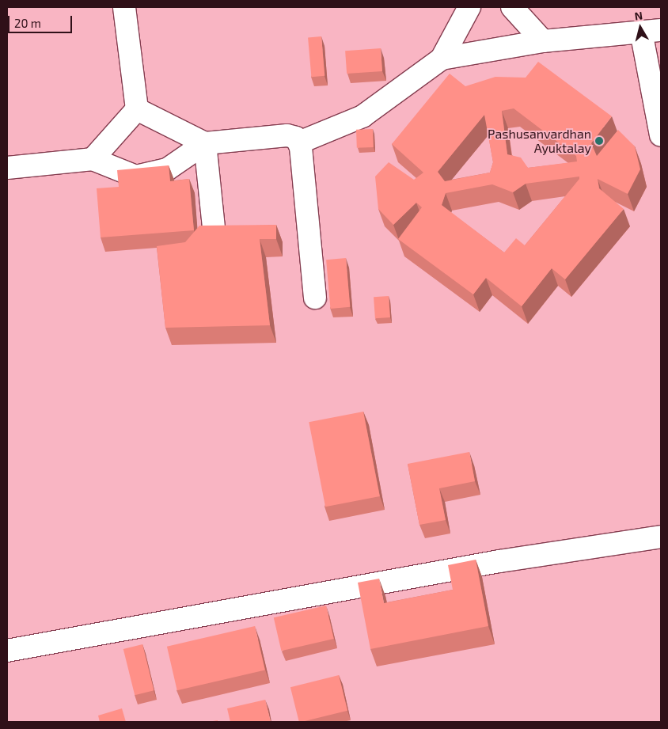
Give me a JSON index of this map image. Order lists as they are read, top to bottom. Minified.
{"places":["Pashusanvardhan Ayuktalay"],"scale_bar":"20 m","north":"top"}
